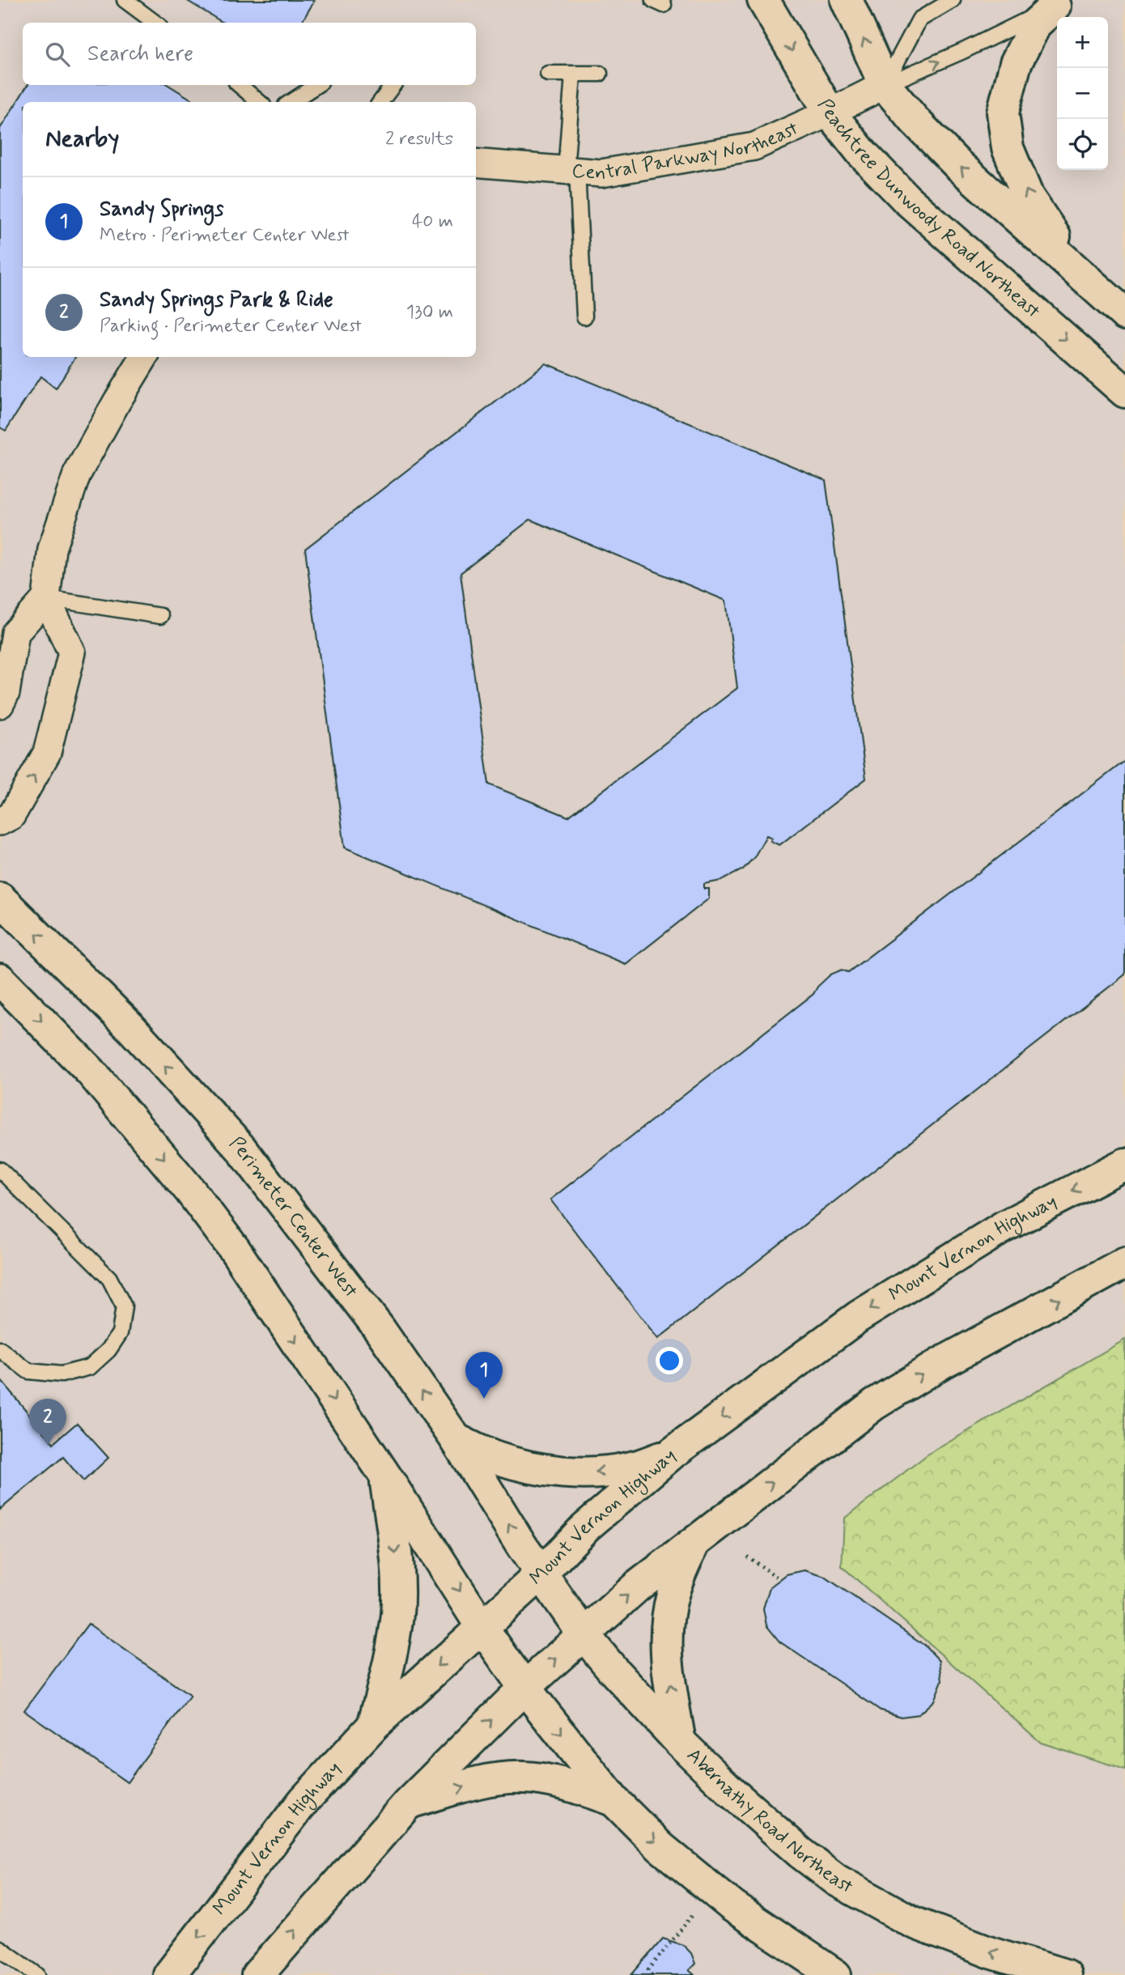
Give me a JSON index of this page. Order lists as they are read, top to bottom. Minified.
{"streets":{"main road":["Peachtree Dunwoody Road Northeast","Perimeter Center West","Mount Vernon Highway","Abernathy Road Northeast"],"street":["Central Parkway Northeast"]},"crossings":[["Central Parkway Northeast","Peachtree Dunwoody Road Northeast"],["Perimeter Center West","Mount Vernon Highway"],["Perimeter Center West","Abernathy Road Northeast"],["Mount Vernon Highway","Abernathy Road Northeast"]],"page":{"map_buttons":["+","−"],"search":"Search here","heading":["Nearby","2 results"],"list":[{"mark":"1","name":"Sandy Springs","note":"Metro · Perimeter Center West","value":"40 m"},{"mark":"2","name":"Sandy Springs Park & Ride","note":"Parking · Perimeter Center West","value":"130 m"}],"pins":["1","2"]}}
